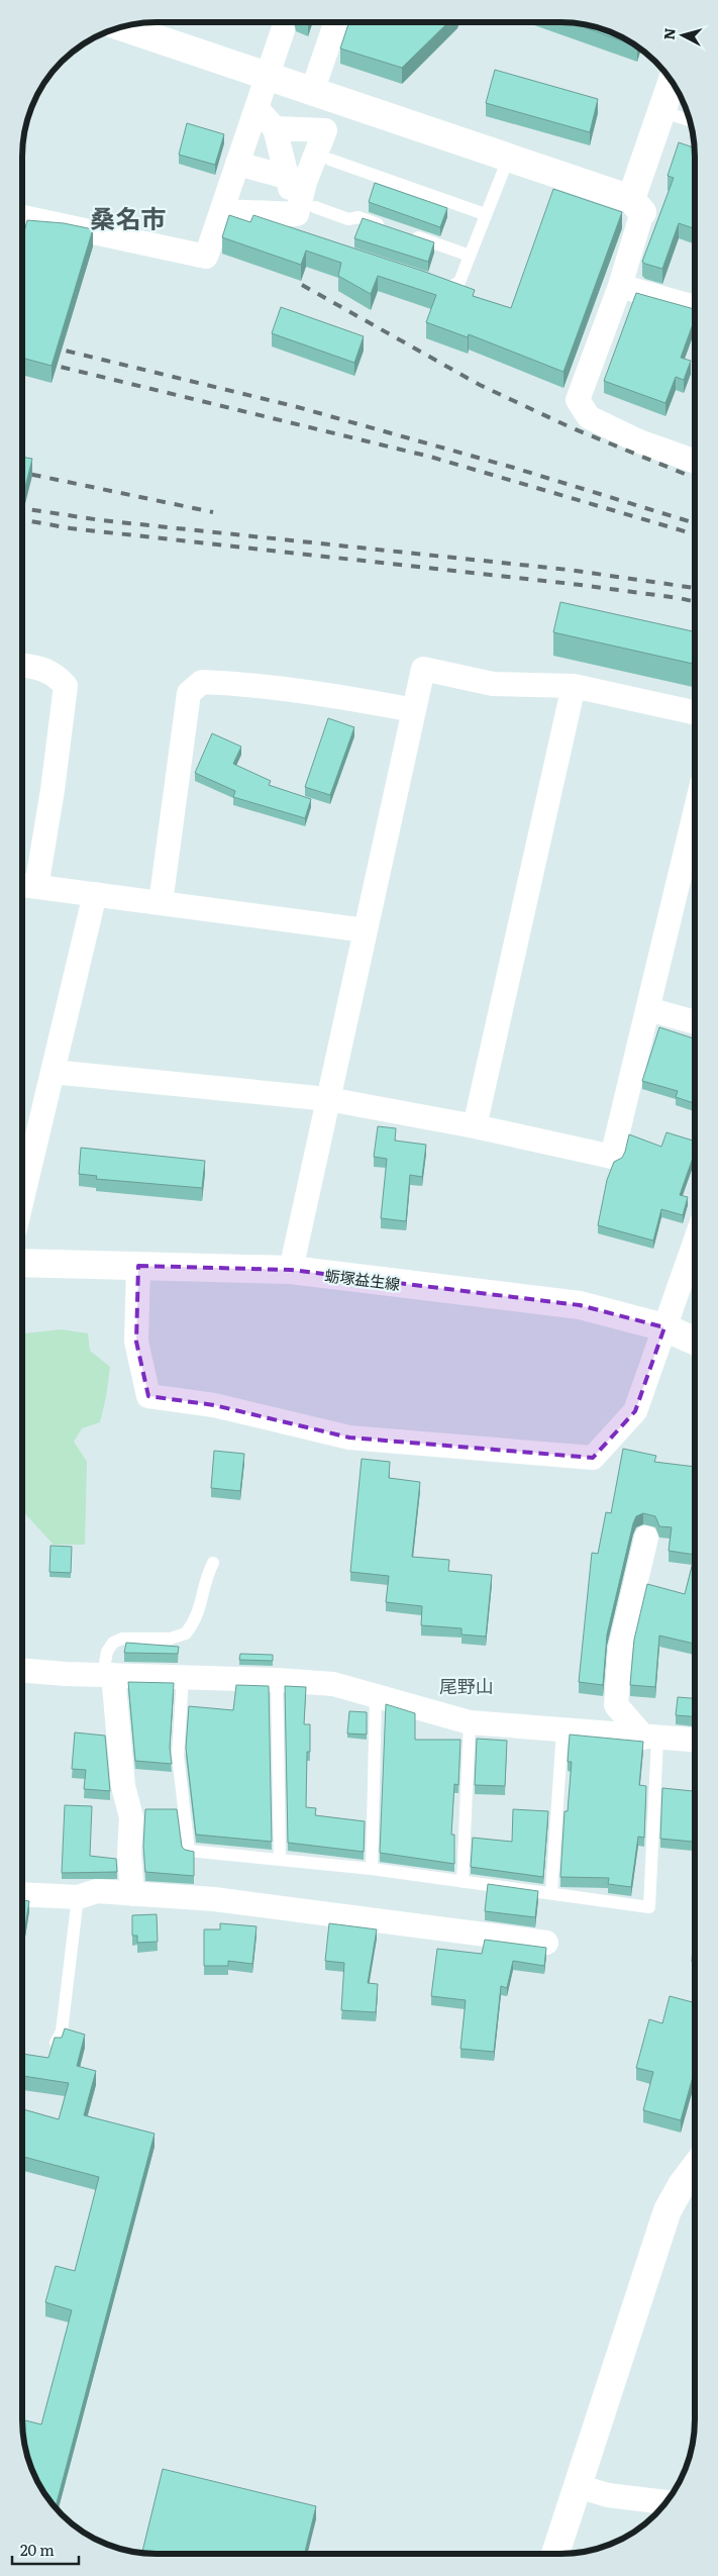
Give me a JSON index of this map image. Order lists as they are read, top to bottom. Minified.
{"streets":{"street":["蛎塚益生線"]},"districts":["桑名市","尾野山"],"scale_bar":"20 m","north":"left"}
